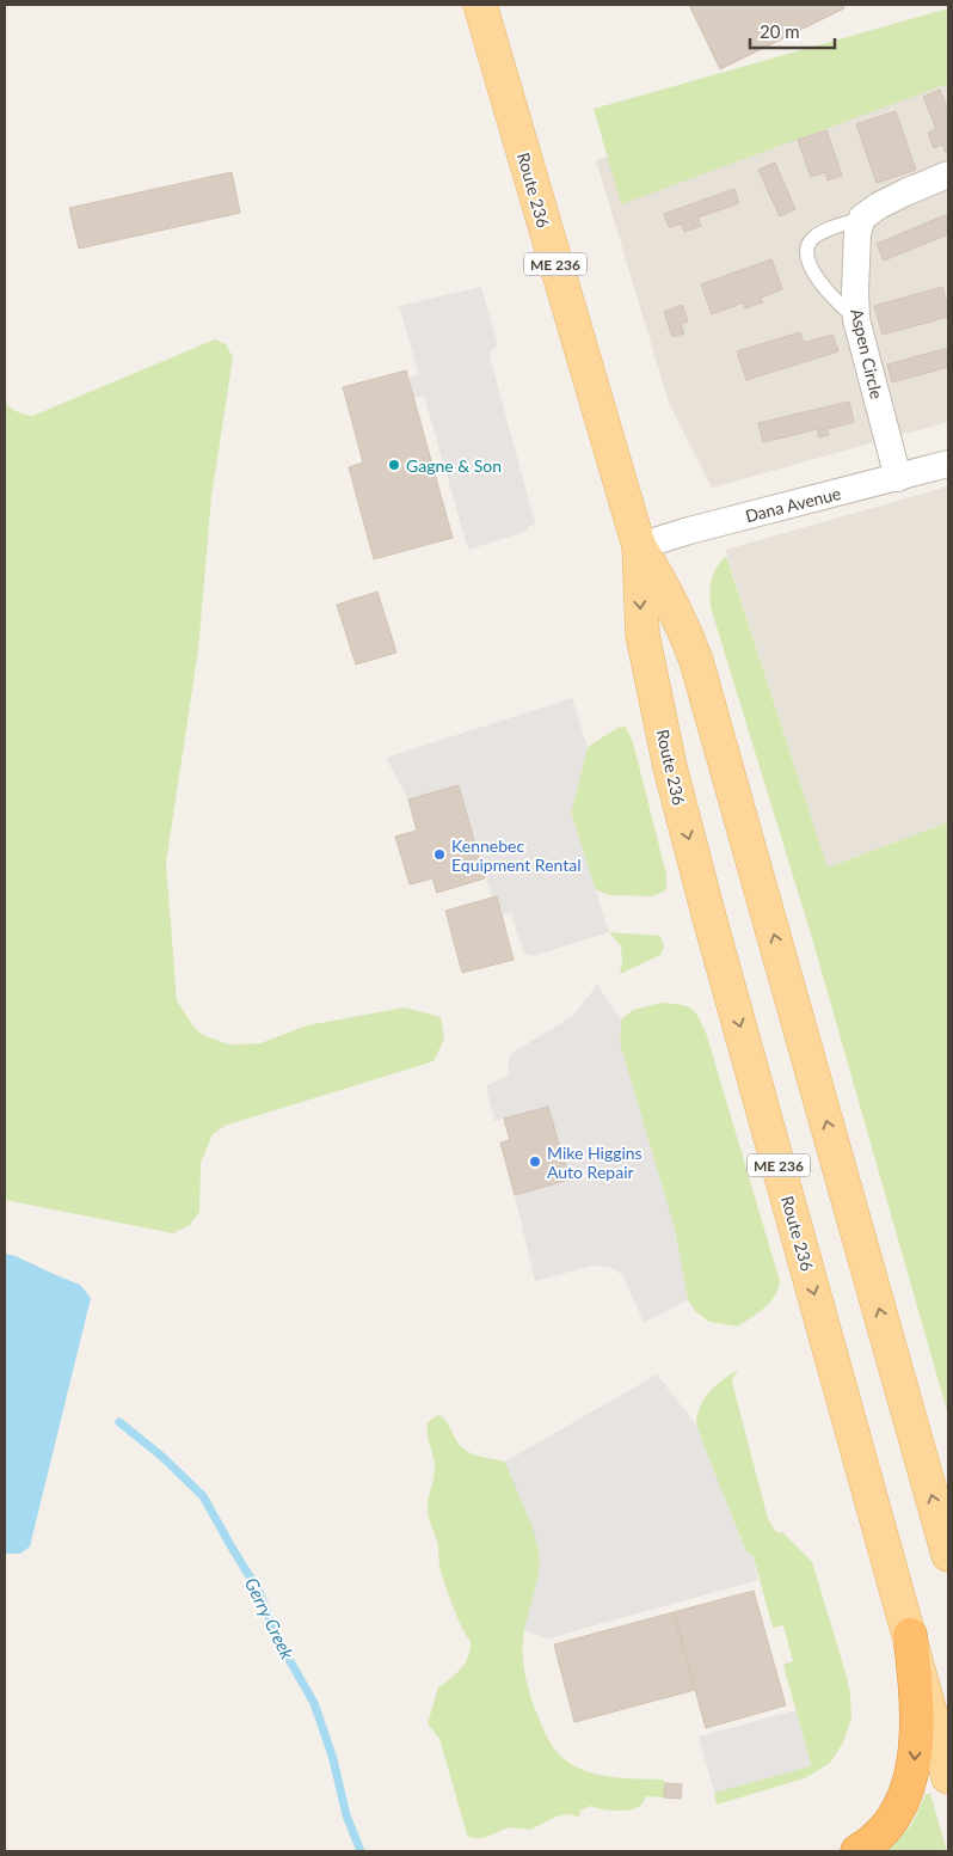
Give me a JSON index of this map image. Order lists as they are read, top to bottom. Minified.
{"streets":{"main road":["Route 236","ME 236"],"street":["Aspen Circle","Dana Avenue"]},"crossings":[["Route 236","Dana Avenue"],["Aspen Circle","Dana Avenue"]],"water":["Gerry Creek"],"places":["Gagne & Son","Kennebec Equipment Rental","Mike Higgins Auto Repair"],"scale_bar":"20 m"}
